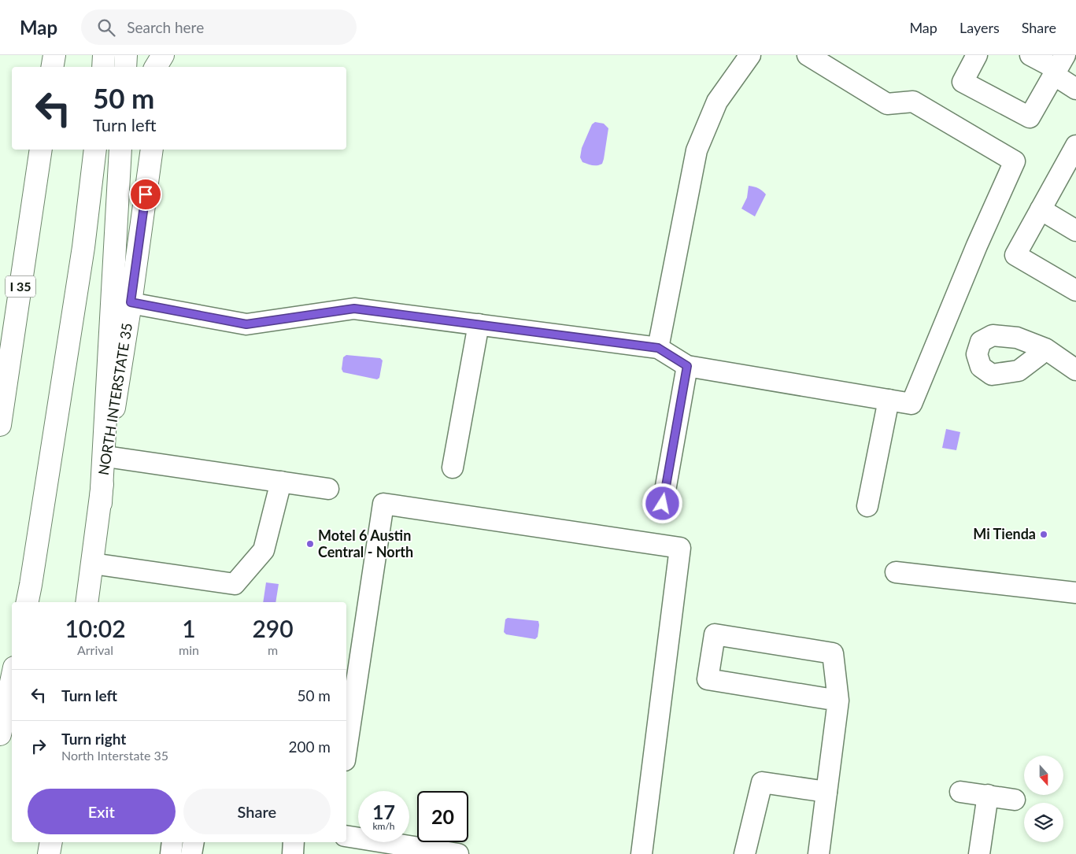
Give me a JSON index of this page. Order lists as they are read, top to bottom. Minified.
{"streets":{"main road":["I 35","NORTH INTERSTATE 35"]},"places":["Mi Tienda","Motel 6 Austin Central - North"],"north":"bottom","page":{"header":"Map","search":"Search here","nav":["Map","Layers","Share"],"turn":["50 m","Turn left"],"eta":["10:02","Arrival","1","min","290","m"],"list":[{"name":"Turn left","value":"50 m"},{"name":"Turn right","note":"North Interstate 35","value":"200 m"}],"buttons":["Exit","Share"],"speed":"17 km/h","limit":"20"}}
